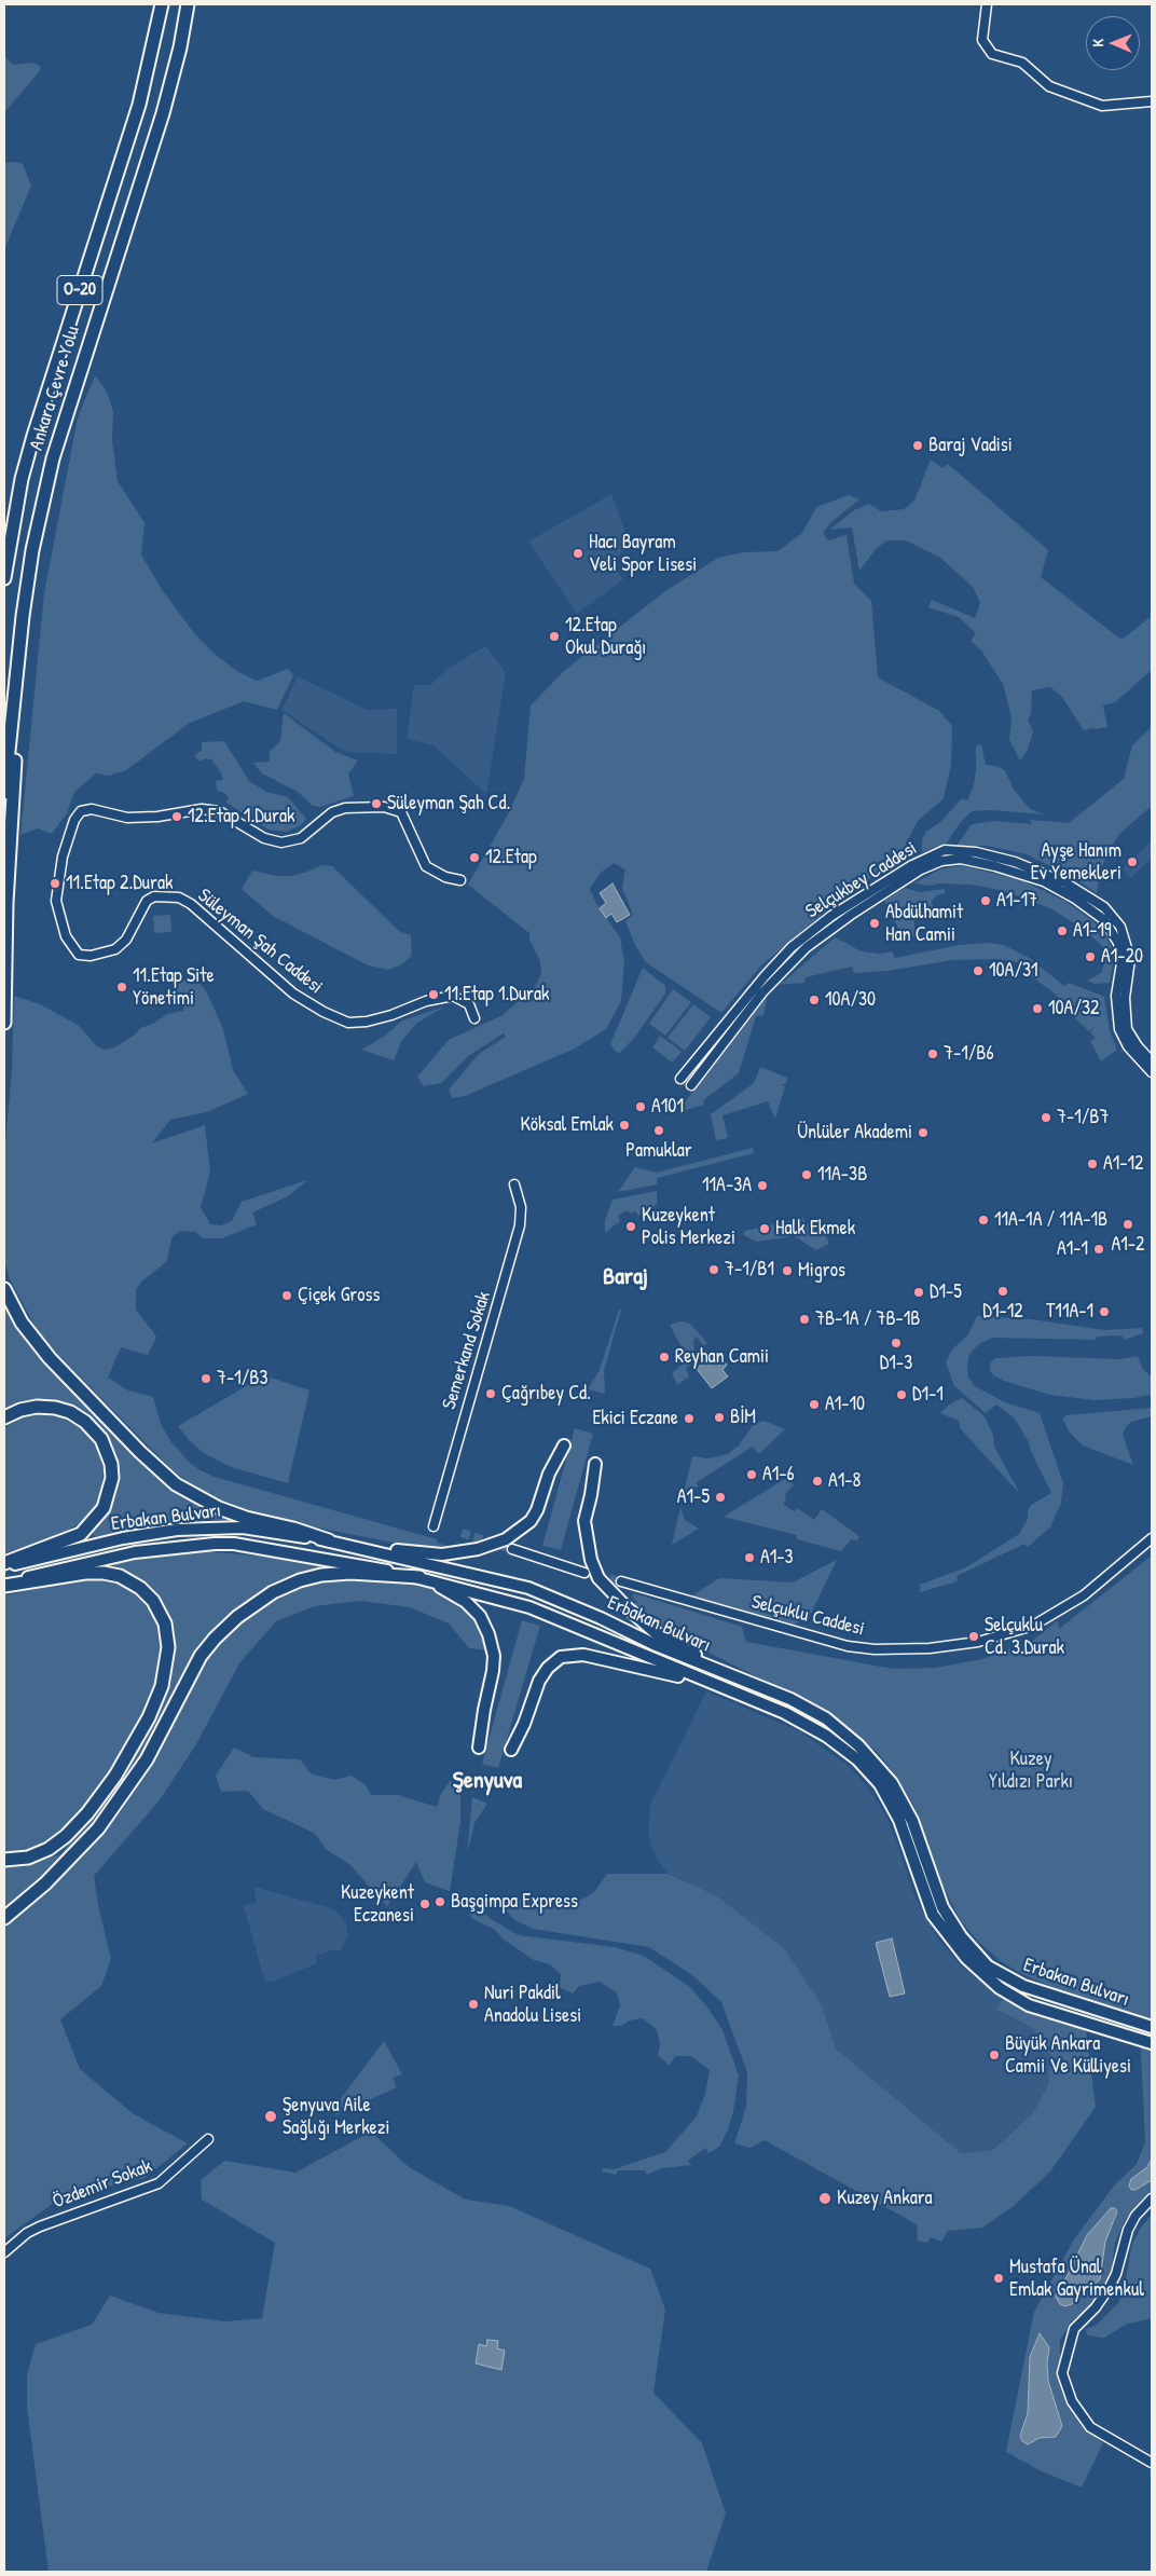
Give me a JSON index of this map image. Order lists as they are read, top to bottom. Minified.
{"streets":{"highway":["O-20","Ankara Çevre Yolu","Erbakan Bulvarı"],"street":["Selçukbey Caddesi","Süleyman Şah Caddesi","Semerkand Sokak","Selçuklu Caddesi","Özdemir Sokak"]},"districts":["Baraj","Şenyuva"],"parks":["Kuzey Yıldızı Parkı"],"places":["Baraj Vadisi","Hacı Bayram Veli Spor Lisesi","12.Etap Okul Durağı","Süleyman Şah Cd.","12.Etap 1.Durak","12.Etap","Ayşe Hanım Ev Yemekleri","11.Etap 2.Durak","A1-17","Abdülhamit Han Camii","A1-19","A1-20","10A/31","11.Etap Site Yönetimi","11.Etap 1.Durak","10A/30","10A/32","7-1/B6","A101","7-1/B7","Köksal Emlak","Pamuklar","Ünlüler Akademi","A1-12","11A-3B","11A-3A","11A-1A / 11A-1B","A1-2","Kuzeykent Polis Merkezi","Halk Ekmek","A1-1","7-1/B1","Migros","D1-12","D1-5","Çiçek Gross","T11A-1","7B-1A / 7B-1B","D1-3","Reyhan Camii","7-1/B3","Çağrıbey Cd.","D1-1","A1-10","BİM","Ekici Eczane","A1-6","A1-8","A1-5","A1-3","Selçuklu Cd. 3.Durak","Başgimpa Express","Kuzeykent Eczanesi","Nuri Pakdil Anadolu Lisesi","Büyük Ankara Camii Ve Külliyesi","Şenyuva Aile Sağlığı Merkezi","Kuzey Ankara","Mustafa Ünal Emlak Gayrimenkul"],"north":"left"}
